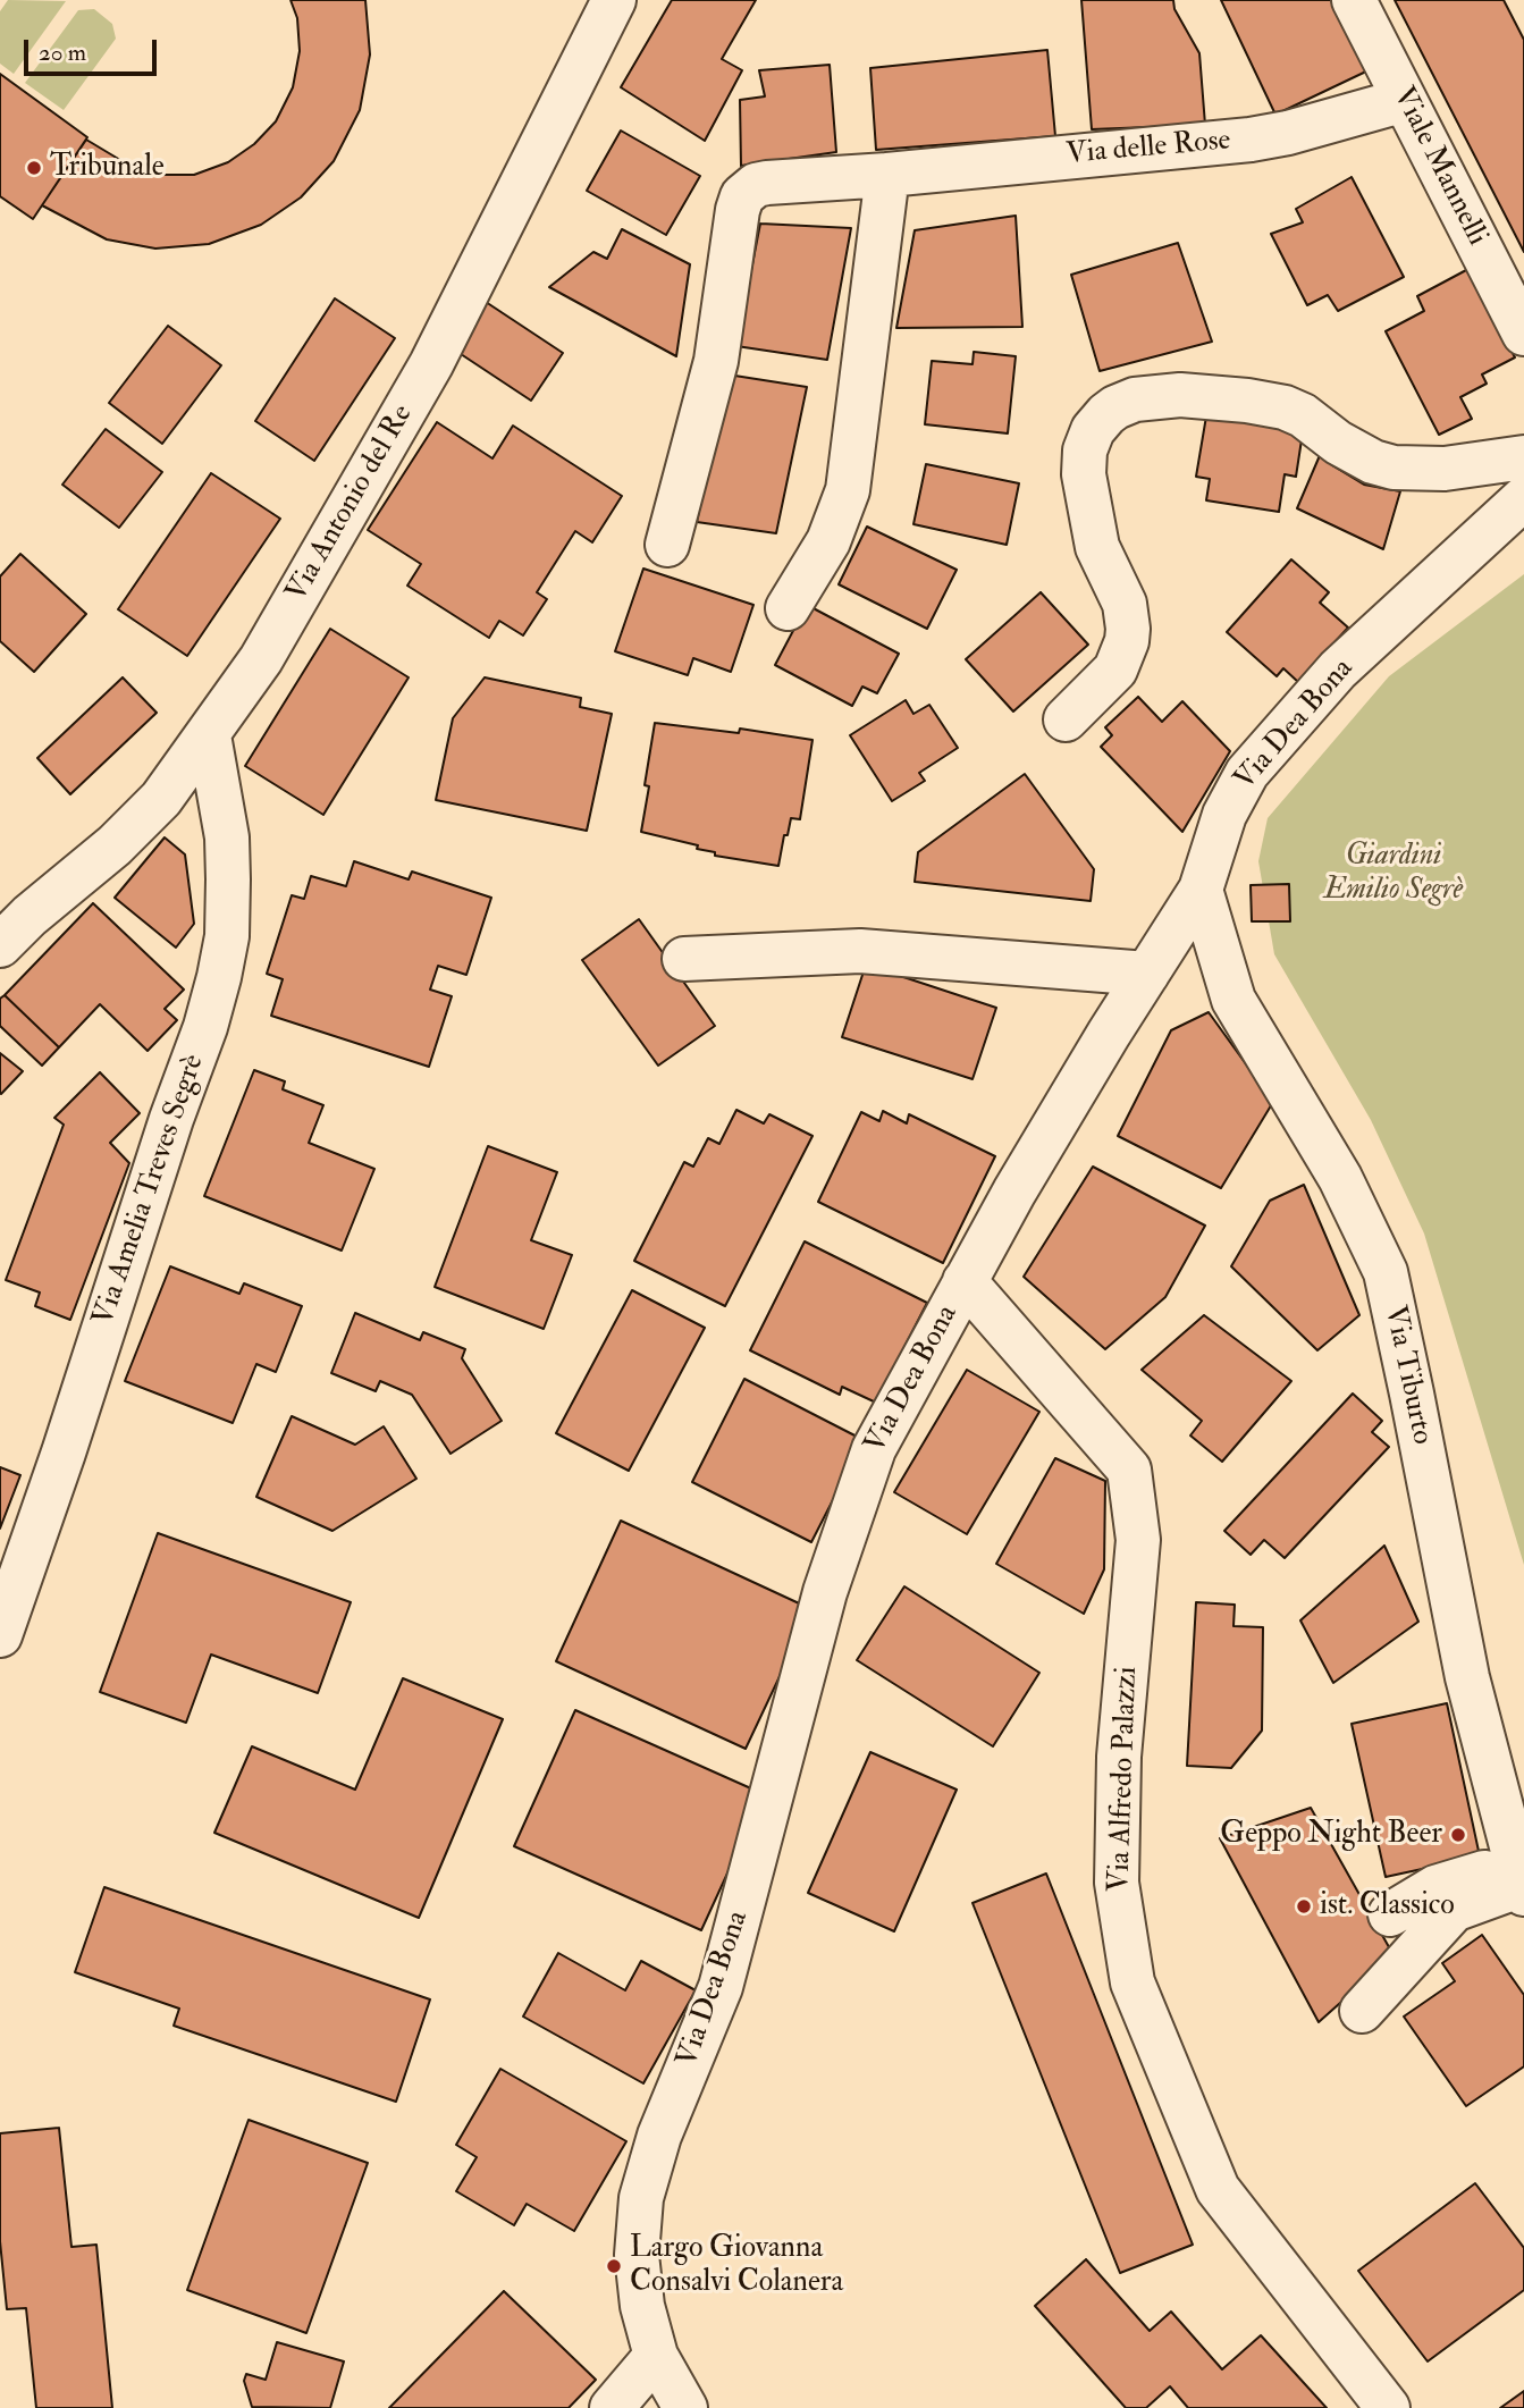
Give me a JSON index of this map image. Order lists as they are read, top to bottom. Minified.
{"streets":{"street":["Via delle Rose","Viale Mannelli","Via Antonio del Re","Via Dea Bona","Via Amelia Treves Segrè","Via Tiburto","Via Alfredo Palazzi"]},"crossings":[["Via delle Rose","Viale Mannelli"],["Via Antonio del Re","Via Amelia Treves Segrè"],["Via Dea Bona","Via Tiburto"],["Via Dea Bona","Via Alfredo Palazzi"]],"parks":["Giardini Emilio Segrè"],"places":["Tribunale","Geppo Night Beer","ist. Classico","Largo Giovanna Consalvi Colanera"],"scale_bar":"20 m"}
